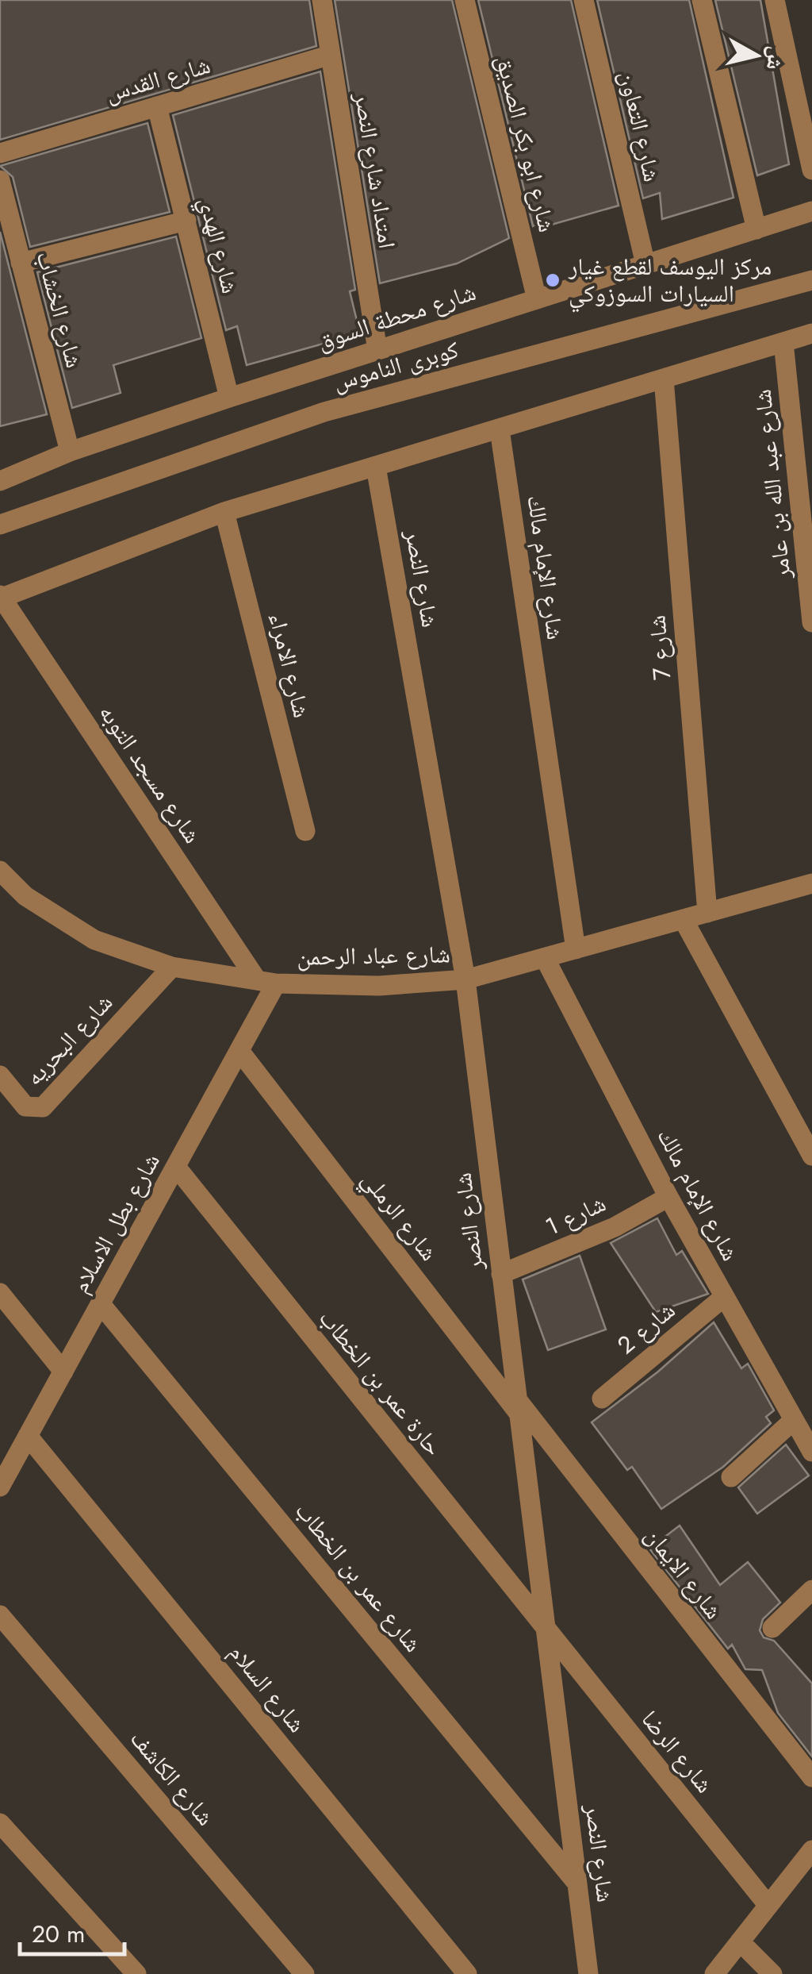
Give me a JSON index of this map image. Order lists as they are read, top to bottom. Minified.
{"streets":{"street":["شارع القدس","شارع التعاون","شارع ابو بكر الصديق","امتداد شارع النصر","شارع الهدي","شارع الخشاب","شارع محطة السوق","كوبرى الناموس","شارع عبد الله بن عامر","شارع الإمام مالك","شارع النصر","شارع 7","شارع الامراء","شارع مسجد التوبه","شارع عباد الرحمن","شارع البحريه","شارع 1","شارع الرملي","شارع بطل الاسلام","شارع 2","حارة عمر بن الخطاب","شارع الايمان","شارع عمر بن الخطاب","شارع السلام","شارع الرضا","شارع الكاشف"]},"crossings":[["شارع القدس","امتداد شارع النصر"],["شارع القدس","شارع الهدي"],["شارع التعاون","شارع محطة السوق"],["شارع ابو بكر الصديق","شارع محطة السوق"],["امتداد شارع النصر","شارع محطة السوق"],["شارع الهدي","شارع محطة السوق"],["شارع الخشاب","شارع محطة السوق"],["شارع الإمام مالك","شارع عباد الرحمن"],["شارع الإمام مالك","شارع 1"],["شارع الإمام مالك","شارع 2"],["شارع النصر","شارع عباد الرحمن"],["شارع النصر","شارع 1"],["شارع النصر","شارع الرملي"],["شارع النصر","حارة عمر بن الخطاب"],["شارع النصر","شارع الايمان"],["شارع النصر","شارع عمر بن الخطاب"],["شارع النصر","شارع الرضا"],["شارع 7","شارع عباد الرحمن"],["شارع مسجد التوبه","شارع عباد الرحمن"],["شارع مسجد التوبه","شارع بطل الاسلام"],["شارع عباد الرحمن","شارع البحريه"],["شارع عباد الرحمن","شارع بطل الاسلام"],["شارع الرملي","شارع بطل الاسلام"],["شارع الرملي","شارع الايمان"],["شارع بطل الاسلام","حارة عمر بن الخطاب"],["شارع بطل الاسلام","شارع عمر بن الخطاب"],["شارع بطل الاسلام","شارع السلام"],["حارة عمر بن الخطاب","شارع الرضا"]],"places":["مركز اليوسف لقطع غيار السيارات السوزوكي"],"scale_bar":"20 m","north":"right"}
